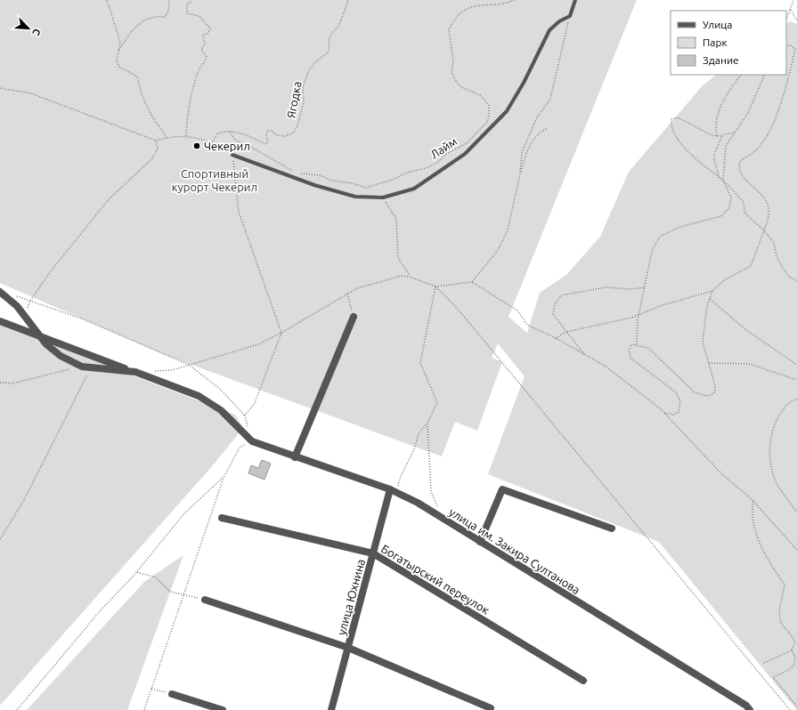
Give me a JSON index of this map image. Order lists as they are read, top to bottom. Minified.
{"streets":{"street":["улица им. Закира Султанова","Богатырский переулок","улица Юхнина"],"path":["Ягодка","Лайм"]},"crossings":[["улица им. Закира Султанова","улица Юхнина"],["Богатырский переулок","улица Юхнина"]],"parks":["Спортивный курорт Чекерил"],"places":["Чекерил"],"legend":["Улица","Парк","Здание"],"north":"bottom right"}
